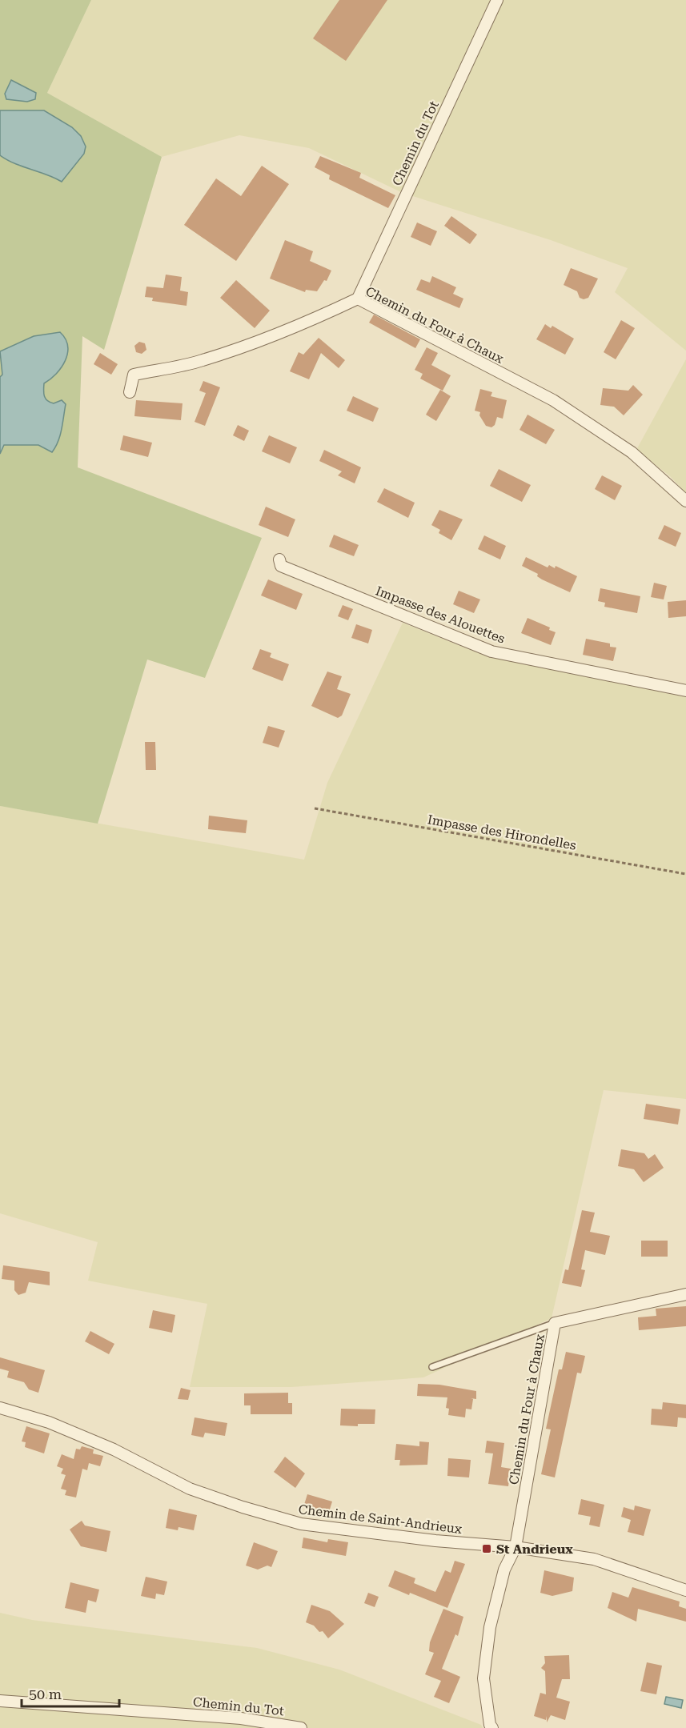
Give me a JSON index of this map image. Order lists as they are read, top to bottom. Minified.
{"streets":{"street":["Chemin du Tot","Chemin du Four à Chaux","Impasse des Alouettes","Chemin de Saint-Andrieux"],"path":["Impasse des Hirondelles"]},"crossings":[["Chemin du Tot","Chemin du Four à Chaux"],["Chemin du Four à Chaux","Chemin de Saint-Andrieux"]],"places":{"transit":["St Andrieux"]},"scale_bar":"50 m"}
